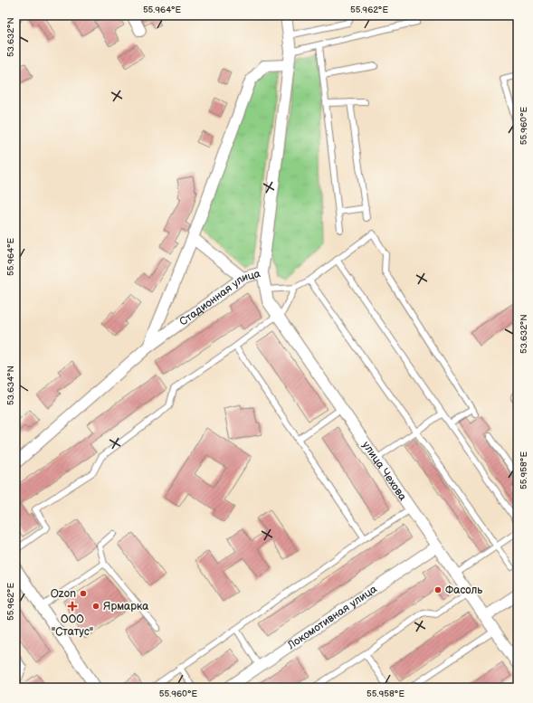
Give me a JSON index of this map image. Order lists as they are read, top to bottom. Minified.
{"streets":{"street":["Стадионная улица","улица Чехова","Локомотивная улица"]},"crossings":[["Стадионная улица","улица Чехова"],["улица Чехова","Локомотивная улица"]],"places":{"other":["Фасоль","Ozon","Ярмарка"],"health":["ООО \"Статус\""]},"coordinates":["55.964°E","55.962°E","53.632°N","55.960°E","53.634°N","55.958°E"]}
